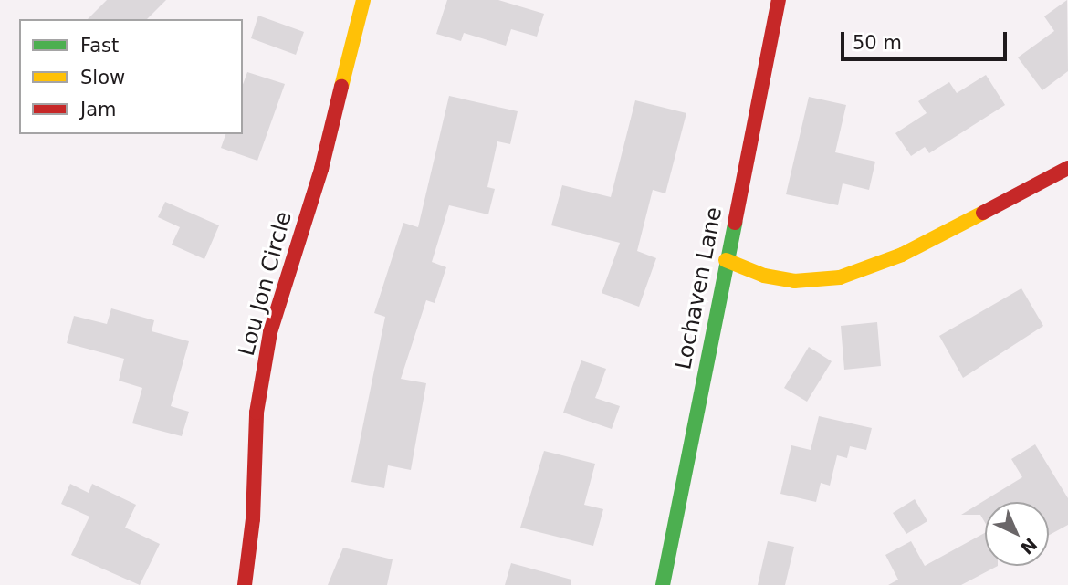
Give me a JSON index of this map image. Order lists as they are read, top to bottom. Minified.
{"streets":{"street":["Lou Jon Circle","Lochaven Lane"]},"legend":["Fast","Slow","Jam"],"scale_bar":"50 m","north":"bottom right"}
